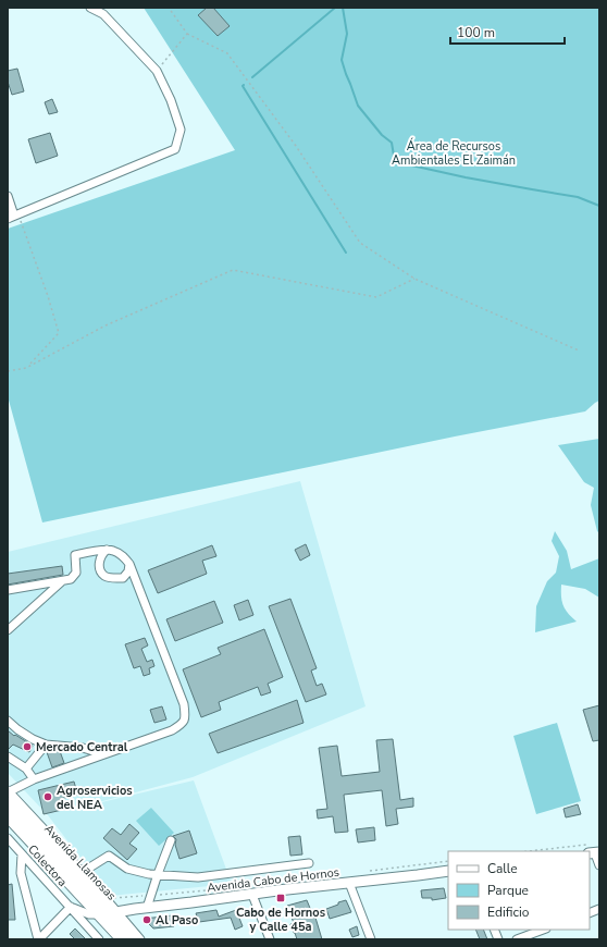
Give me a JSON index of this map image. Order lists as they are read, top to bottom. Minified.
{"streets":{"highway":["Avenida Llamosas"],"main road":["Avenida Cabo de Hornos"],"street":["Colectora"]},"crossings":[["Avenida Llamosas","Colectora"],["Avenida Llamosas","Avenida Cabo de Hornos"],["Colectora","Avenida Cabo de Hornos"]],"parks":["Área de Recursos Ambientales El Zaimán"],"places":{"other":["Mercado Central","Agroservicios del NEA","Al Paso"],"transit":["Cabo de Hornos y Calle 45a"]},"legend":["Calle","Parque","Edificio"],"scale_bar":"100 m"}
